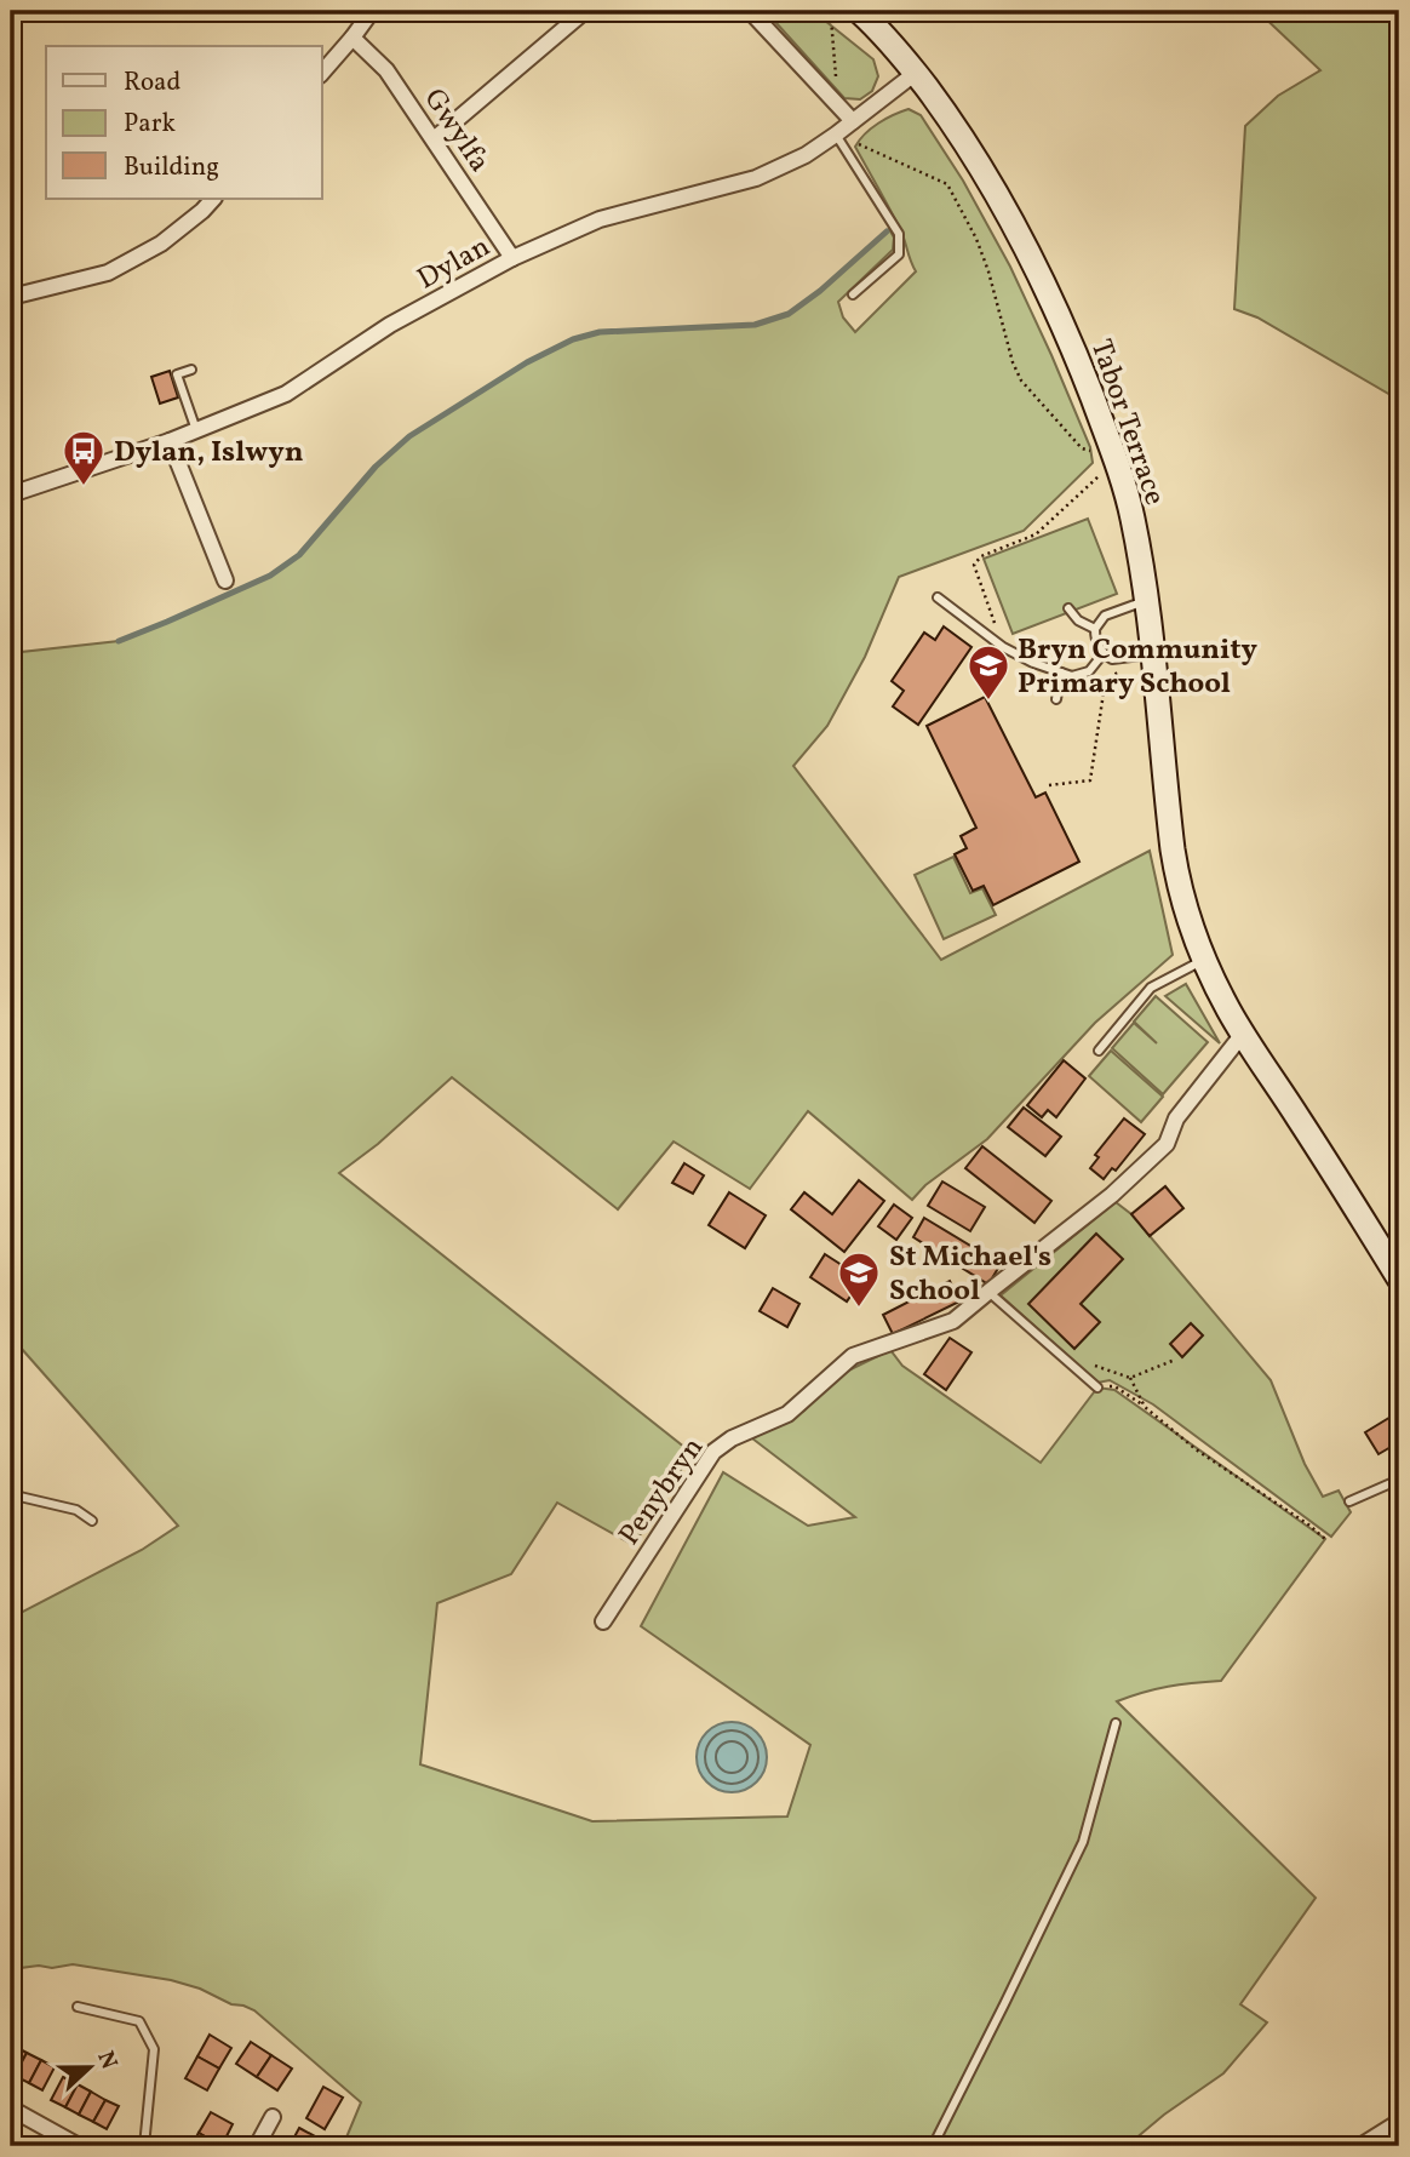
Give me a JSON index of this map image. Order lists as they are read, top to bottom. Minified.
{"streets":{"main road":["Tabor Terrace"],"street":["Gwylfa","Dylan","Penybryn"]},"crossings":[["Gwylfa","Dylan"],["Dylan","Tabor Terrace"],["Tabor Terrace","Penybryn"]],"places":{"bus stop":["Dylan, Islwyn"],"school or university":["Bryn Community Primary School","St Michael's School"]},"legend":["Road","Park","Building"],"north":"right"}
